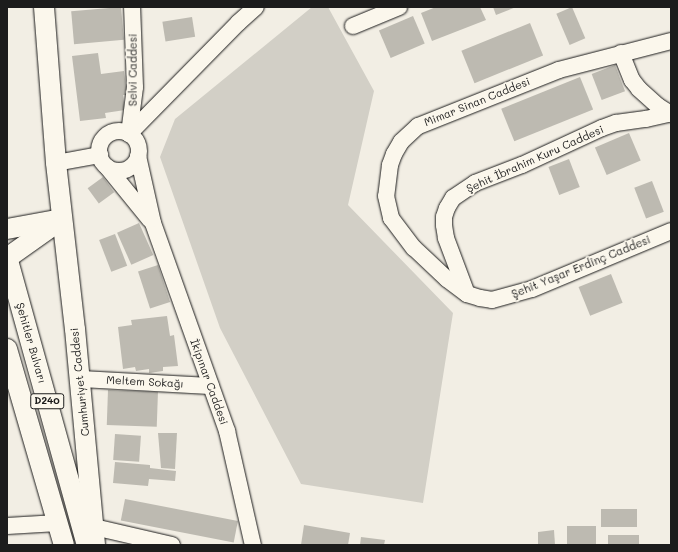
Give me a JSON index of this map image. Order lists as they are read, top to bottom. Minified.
{"streets":{"main road":["Şehitler Bulvarı","Cumhuriyet Caddesi","D240"],"street":["Selvi Caddesi","Mimar Sinan Caddesi","Şehit İbrahim Kuru Caddesi","Şehit Yaşar Erdinç Caddesi","Meltem Sokağı","İkipınar Caddesi"]},"crossings":[["Selvi Caddesi","İkipınar Caddesi"],["Mimar Sinan Caddesi","Şehit İbrahim Kuru Caddesi"],["Mimar Sinan Caddesi","Şehit Yaşar Erdinç Caddesi"],["Şehit İbrahim Kuru Caddesi","Şehit Yaşar Erdinç Caddesi"],["Şehitler Bulvarı","Cumhuriyet Caddesi"],["Cumhuriyet Caddesi","Meltem Sokağı"],["Meltem Sokağı","İkipınar Caddesi"]]}
